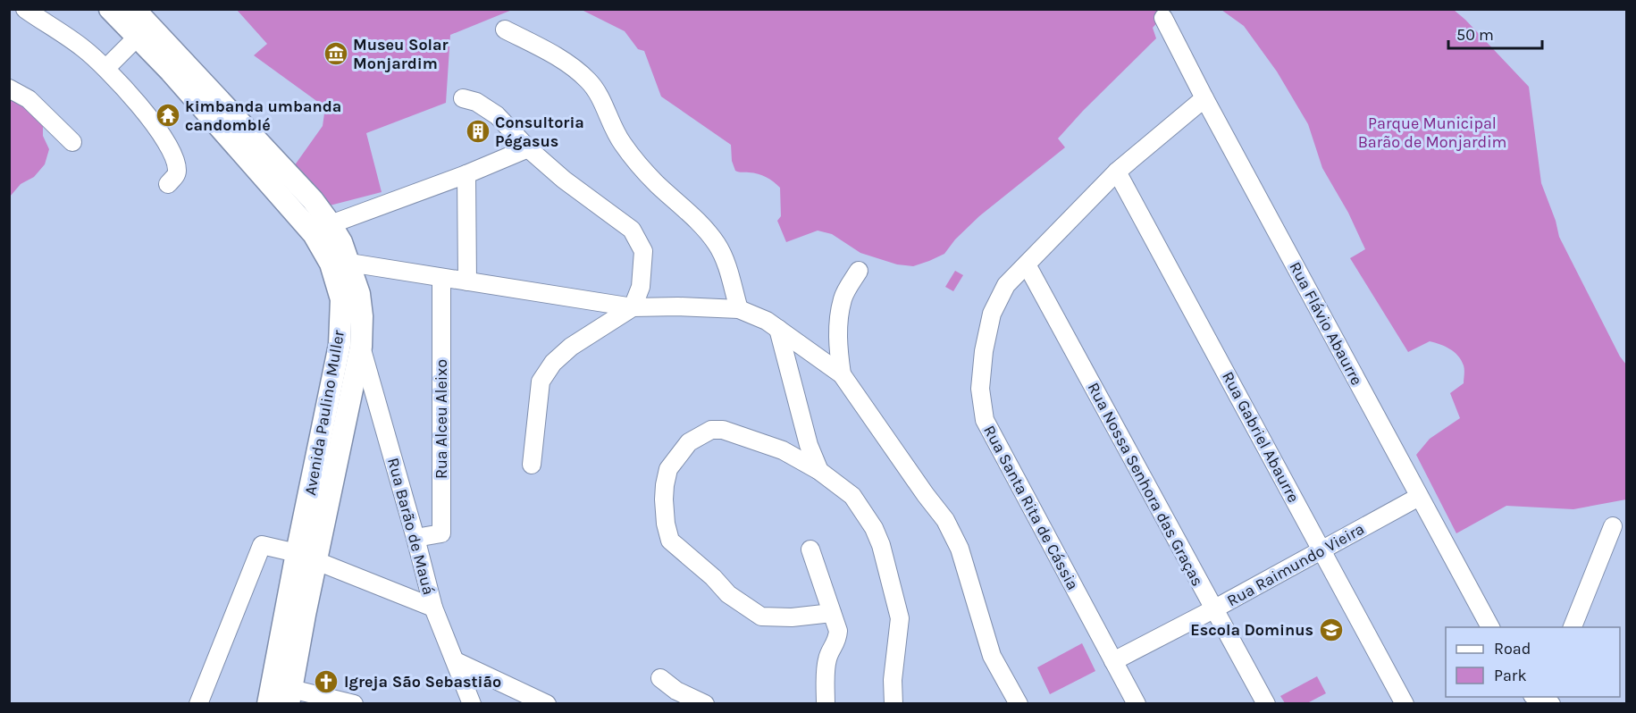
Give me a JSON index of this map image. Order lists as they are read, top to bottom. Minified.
{"streets":{"main road":["Avenida Paulino Muller"],"street":["Rua Flávio Abaurre","Rua Alceu Aleixo","Rua Gabriel Abaurre","Rua Nossa Senhora das Graças","Rua Santa Rita de Cássia","Rua Barão de Mauá","Rua Raimundo Vieira"]},"crossings":[["Rua Flávio Abaurre","Rua Santa Rita de Cássia"],["Rua Flávio Abaurre","Rua Raimundo Vieira"],["Avenida Paulino Muller","Rua Barão de Mauá"],["Rua Alceu Aleixo","Rua Barão de Mauá"],["Rua Gabriel Abaurre","Rua Santa Rita de Cássia"],["Rua Gabriel Abaurre","Rua Raimundo Vieira"],["Rua Nossa Senhora das Graças","Rua Santa Rita de Cássia"],["Rua Nossa Senhora das Graças","Rua Raimundo Vieira"],["Rua Santa Rita de Cássia","Rua Raimundo Vieira"]],"parks":["Parque Municipal Barão de Monjardim"],"places":{"museum":["Museu Solar Monjardim"],"temple":["kimbanda umbanda candomblé"],"building":["Consultoria Pégasus"],"school or university":["Escola Dominus"],"church":["Igreja São Sebastião"]},"legend":["Road","Park"],"scale_bar":"50 m"}
